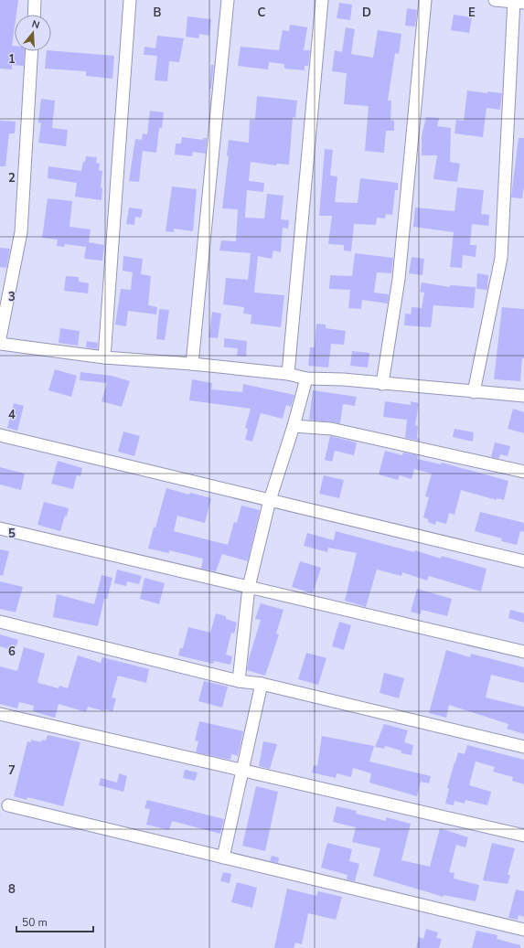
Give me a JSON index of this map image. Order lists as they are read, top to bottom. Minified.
{"scale_bar":"50 m","north":"top","grid":{"columns":["B","C","D","E"],"rows":["1","2","3","4","5","6","7","8"]}}
